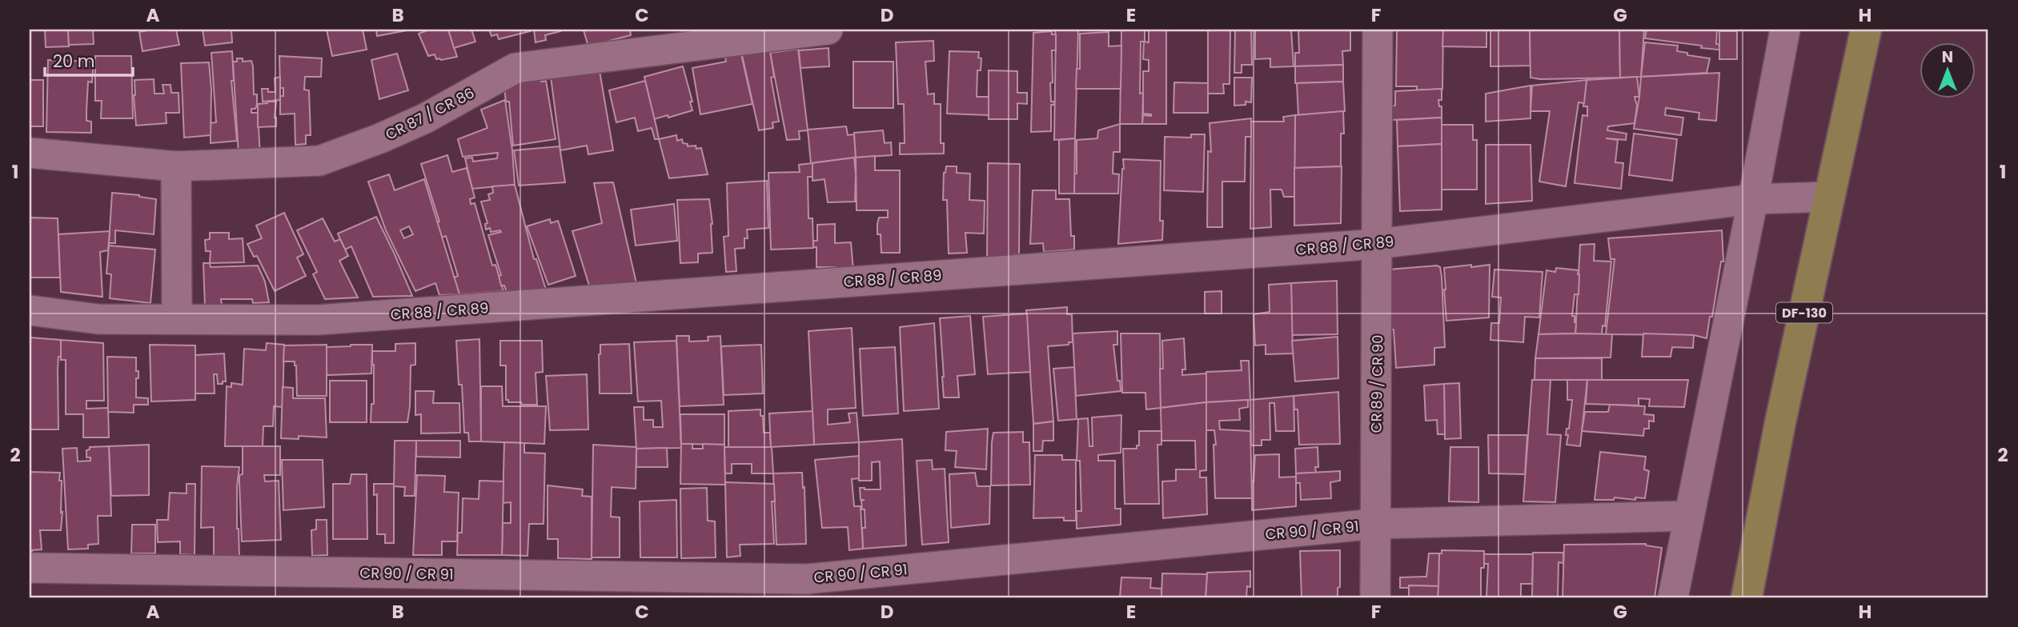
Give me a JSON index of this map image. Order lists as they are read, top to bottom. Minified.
{"streets":{"main road":["DF-130"],"street":["CR 87 / CR 86","CR 88 / CR 89","CR 89 / CR 90","CR 90 / CR 91"]},"crossings":[["CR 88 / CR 89","DF-130"],["CR 88 / CR 89","CR 89 / CR 90"],["CR 89 / CR 90","CR 90 / CR 91"]],"scale_bar":"20 m","north":"top","grid":{"columns":["A","B","C","D","E","F","G","H"],"rows":["1","2"]}}
